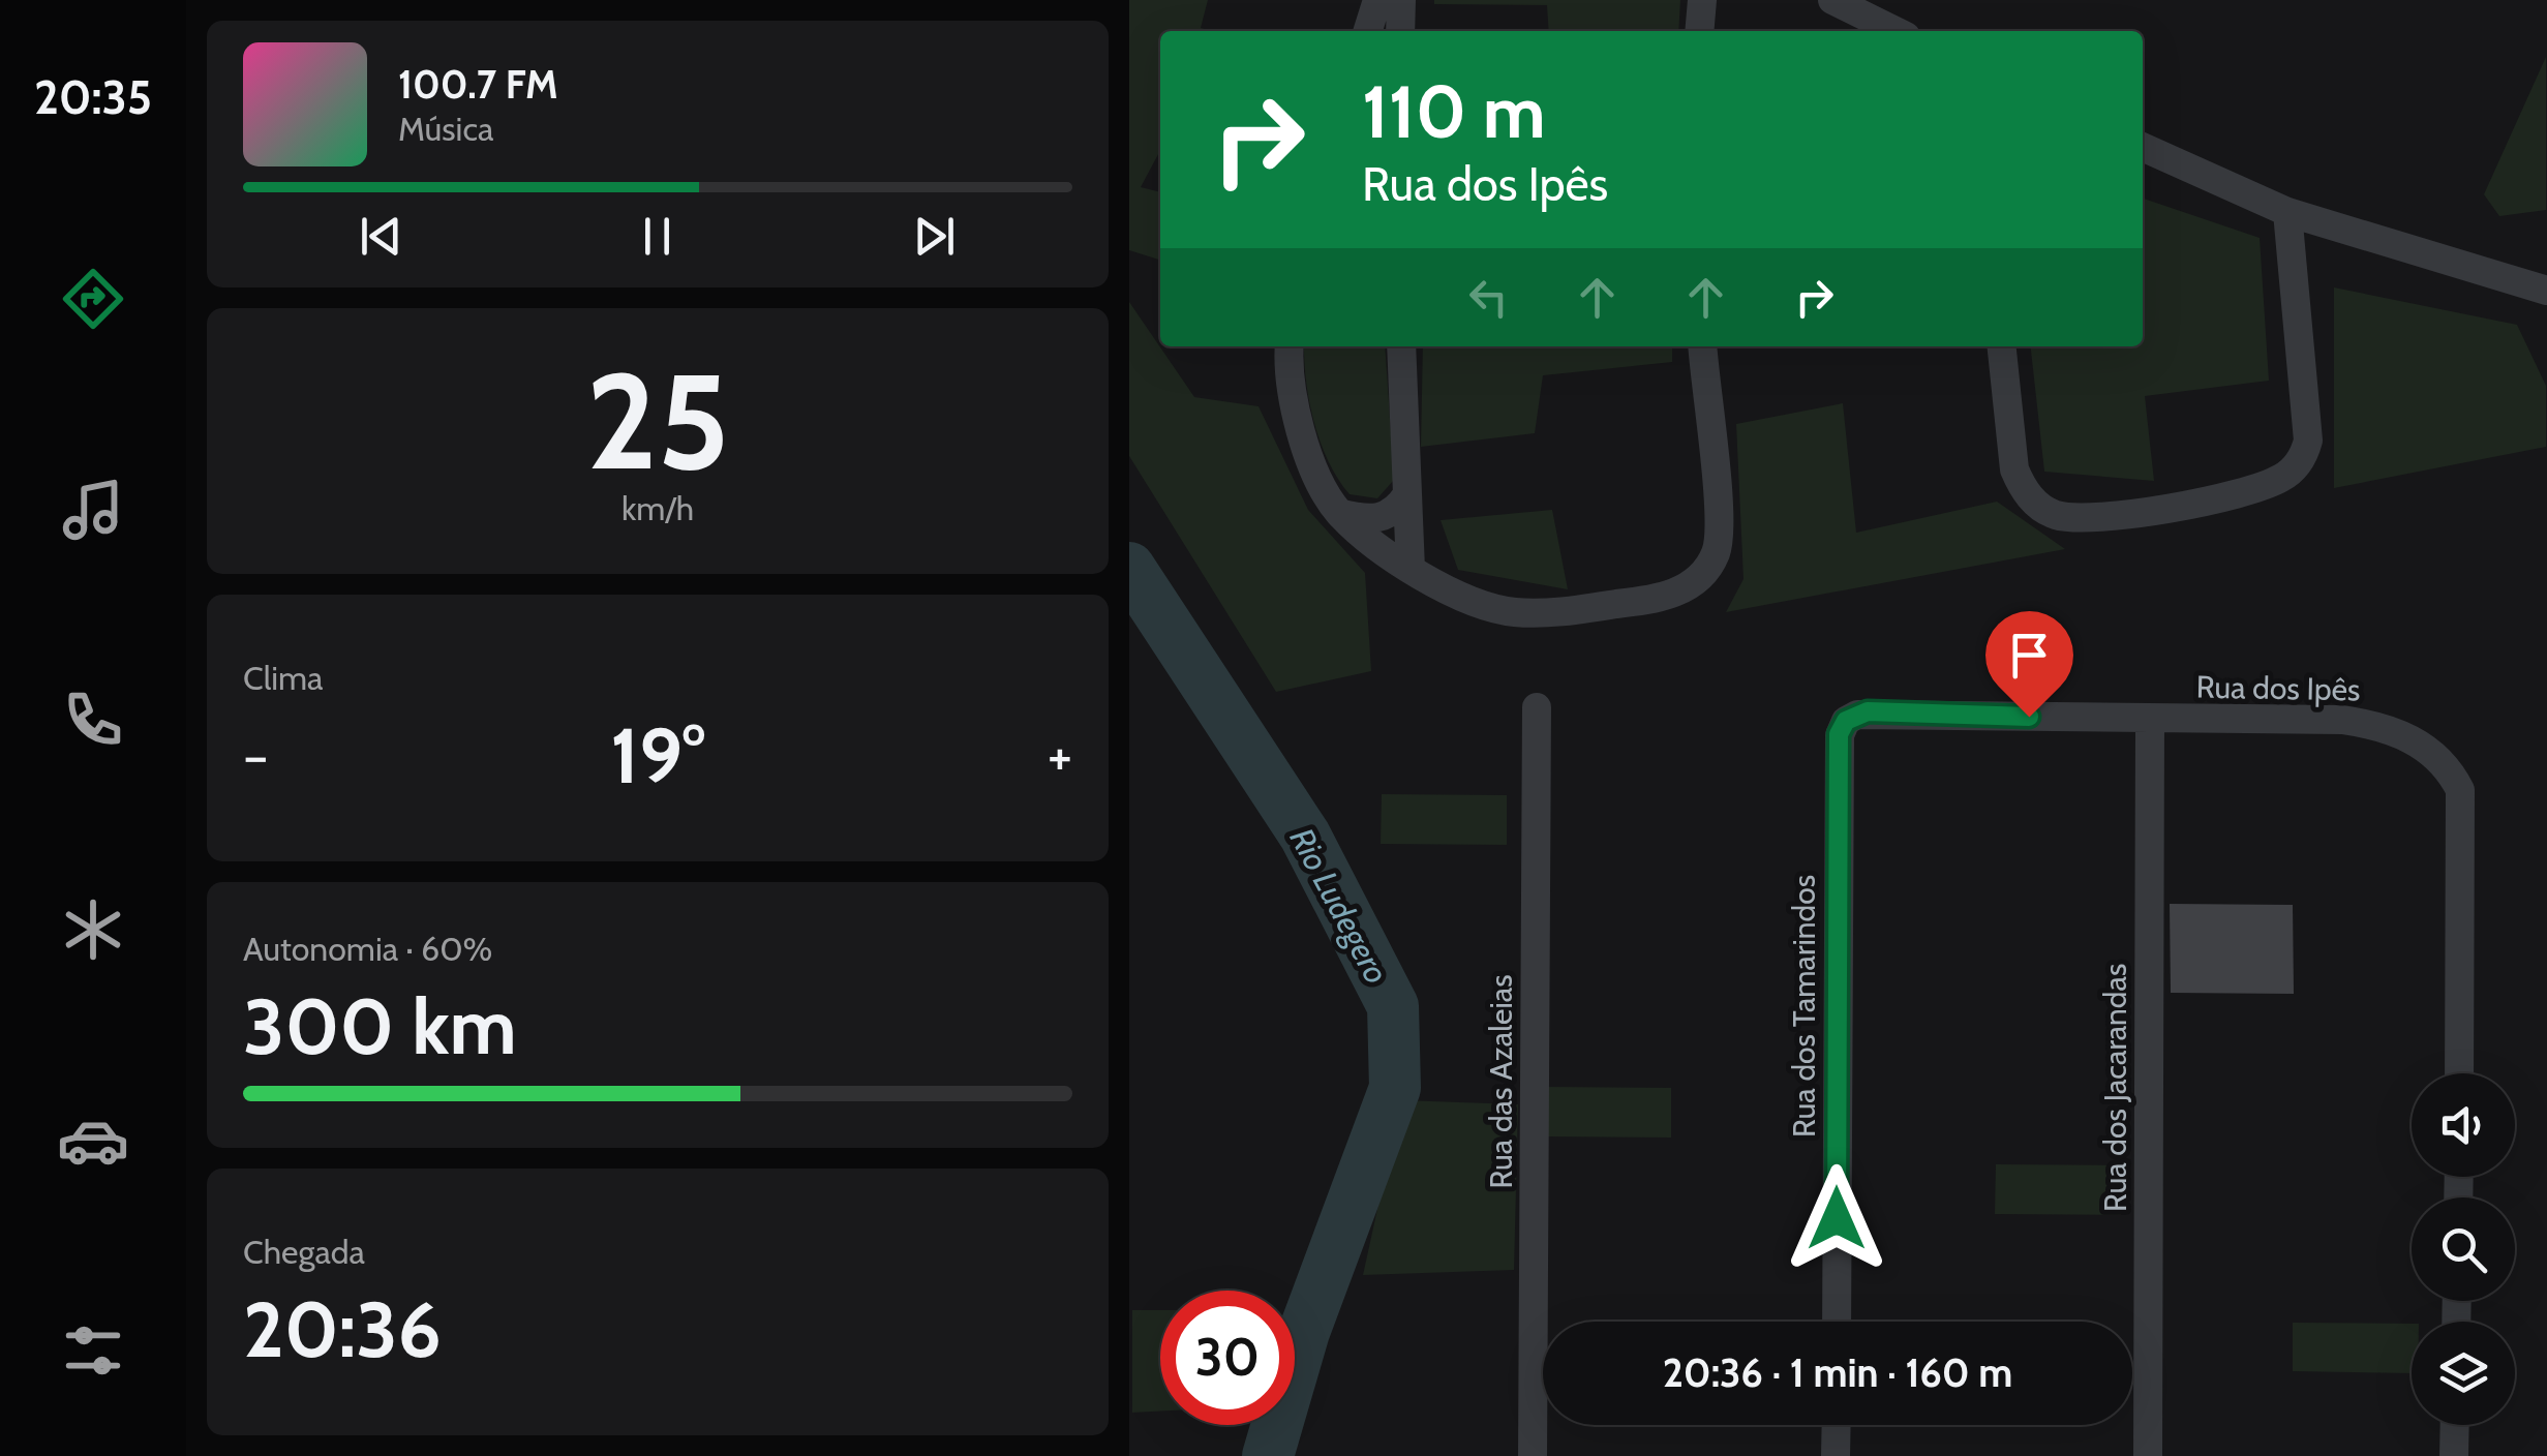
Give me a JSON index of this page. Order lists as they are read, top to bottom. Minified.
{"streets":{"street":["Rua dos Ipês","Rua dos Tamarindos","Rua das Azaleias","Rua dos Jacarandas"]},"crossings":[["Rua dos Ipês","Rua dos Tamarindos"],["Rua dos Ipês","Rua dos Jacarandas"]],"water":["Rio Ludegero"],"page":{"tabs":"20:35","turn":["110 m","Rua dos Ipês"],"song":["100.7 FM","Música"],"tile":[["25","km/h"],"Clima",["Autonomia · 60%","300 km"],["Chegada","20:36"]],"heat":["−","19°","+"],"limit":"30","trip":"20:36 · 1 min · 160 m"}}
